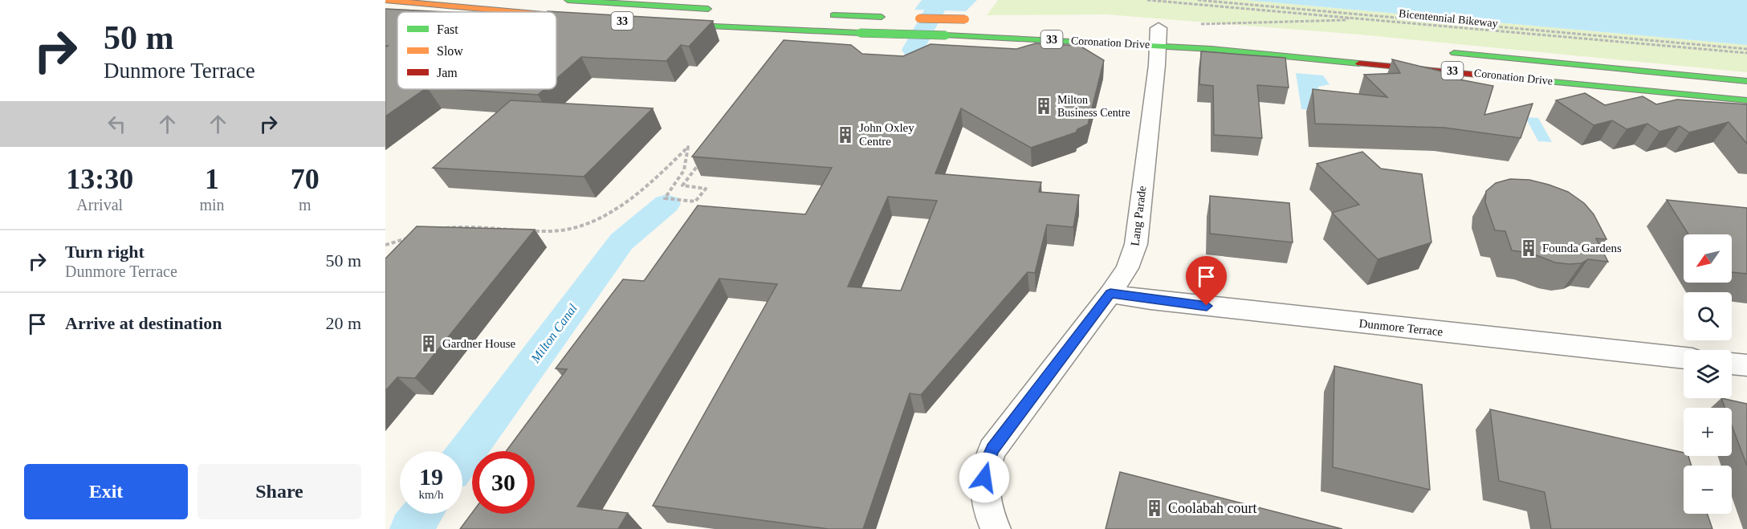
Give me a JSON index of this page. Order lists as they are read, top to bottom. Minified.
{"streets":{"highway":["33","Coronation Drive"],"street":["Lang Parade","Dunmore Terrace"],"path":["Bicentennial Bikeway"]},"crossings":[["Coronation Drive","Lang Parade"],["Lang Parade","Dunmore Terrace"]],"water":["Milton Canal"],"places":{"building":["Milton Business Centre","John Oxley Centre","Founda Gardens","Gardner House","Coolabah court"]},"legend":["Fast","Slow","Jam"],"north":"bottom left","page":{"turn":["50 m","Dunmore Terrace"],"eta":["13:30","Arrival","1","min","70","m"],"list":[{"name":"Turn right","note":"Dunmore Terrace","value":"50 m"},{"name":"Arrive at destination","value":"20 m"}],"map_buttons":["+","−"],"speed":"19 km/h","limit":"30","buttons":["Exit","Share"]}}
